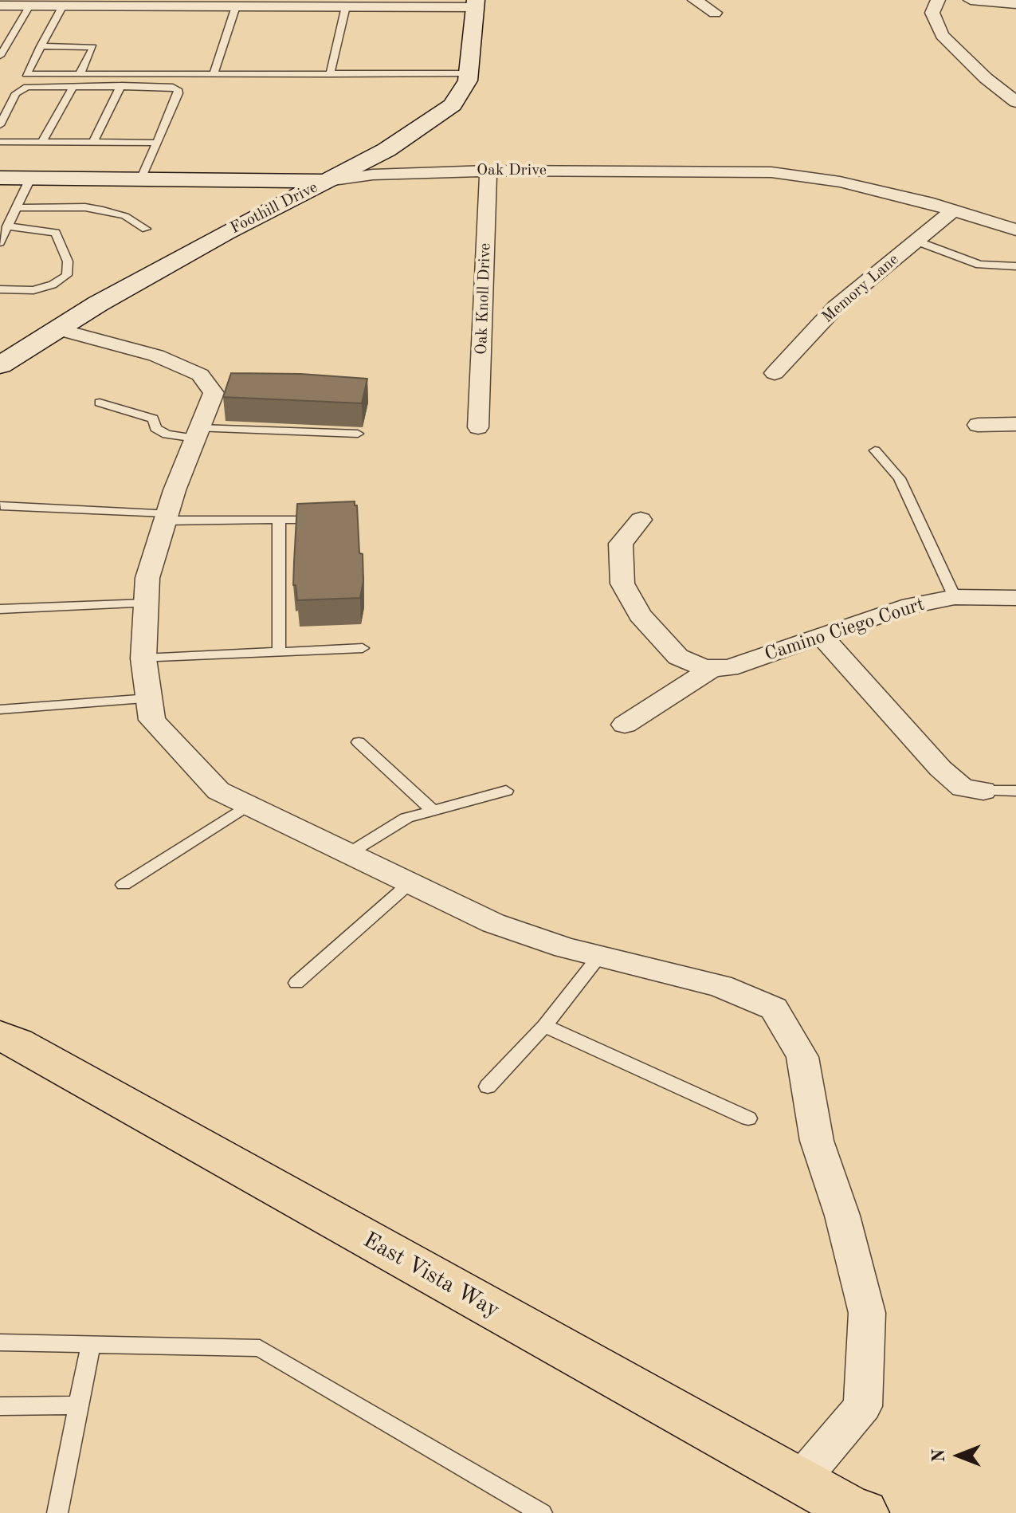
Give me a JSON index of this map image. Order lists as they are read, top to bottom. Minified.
{"streets":{"main road":["East Vista Way"],"street":["Oak Drive","Foothill Drive","Memory Lane","Oak Knoll Drive","Camino Ciego Court"]},"crossings":[["Oak Drive","Foothill Drive"],["Oak Drive","Memory Lane"],["Oak Drive","Oak Knoll Drive"]],"north":"left"}
